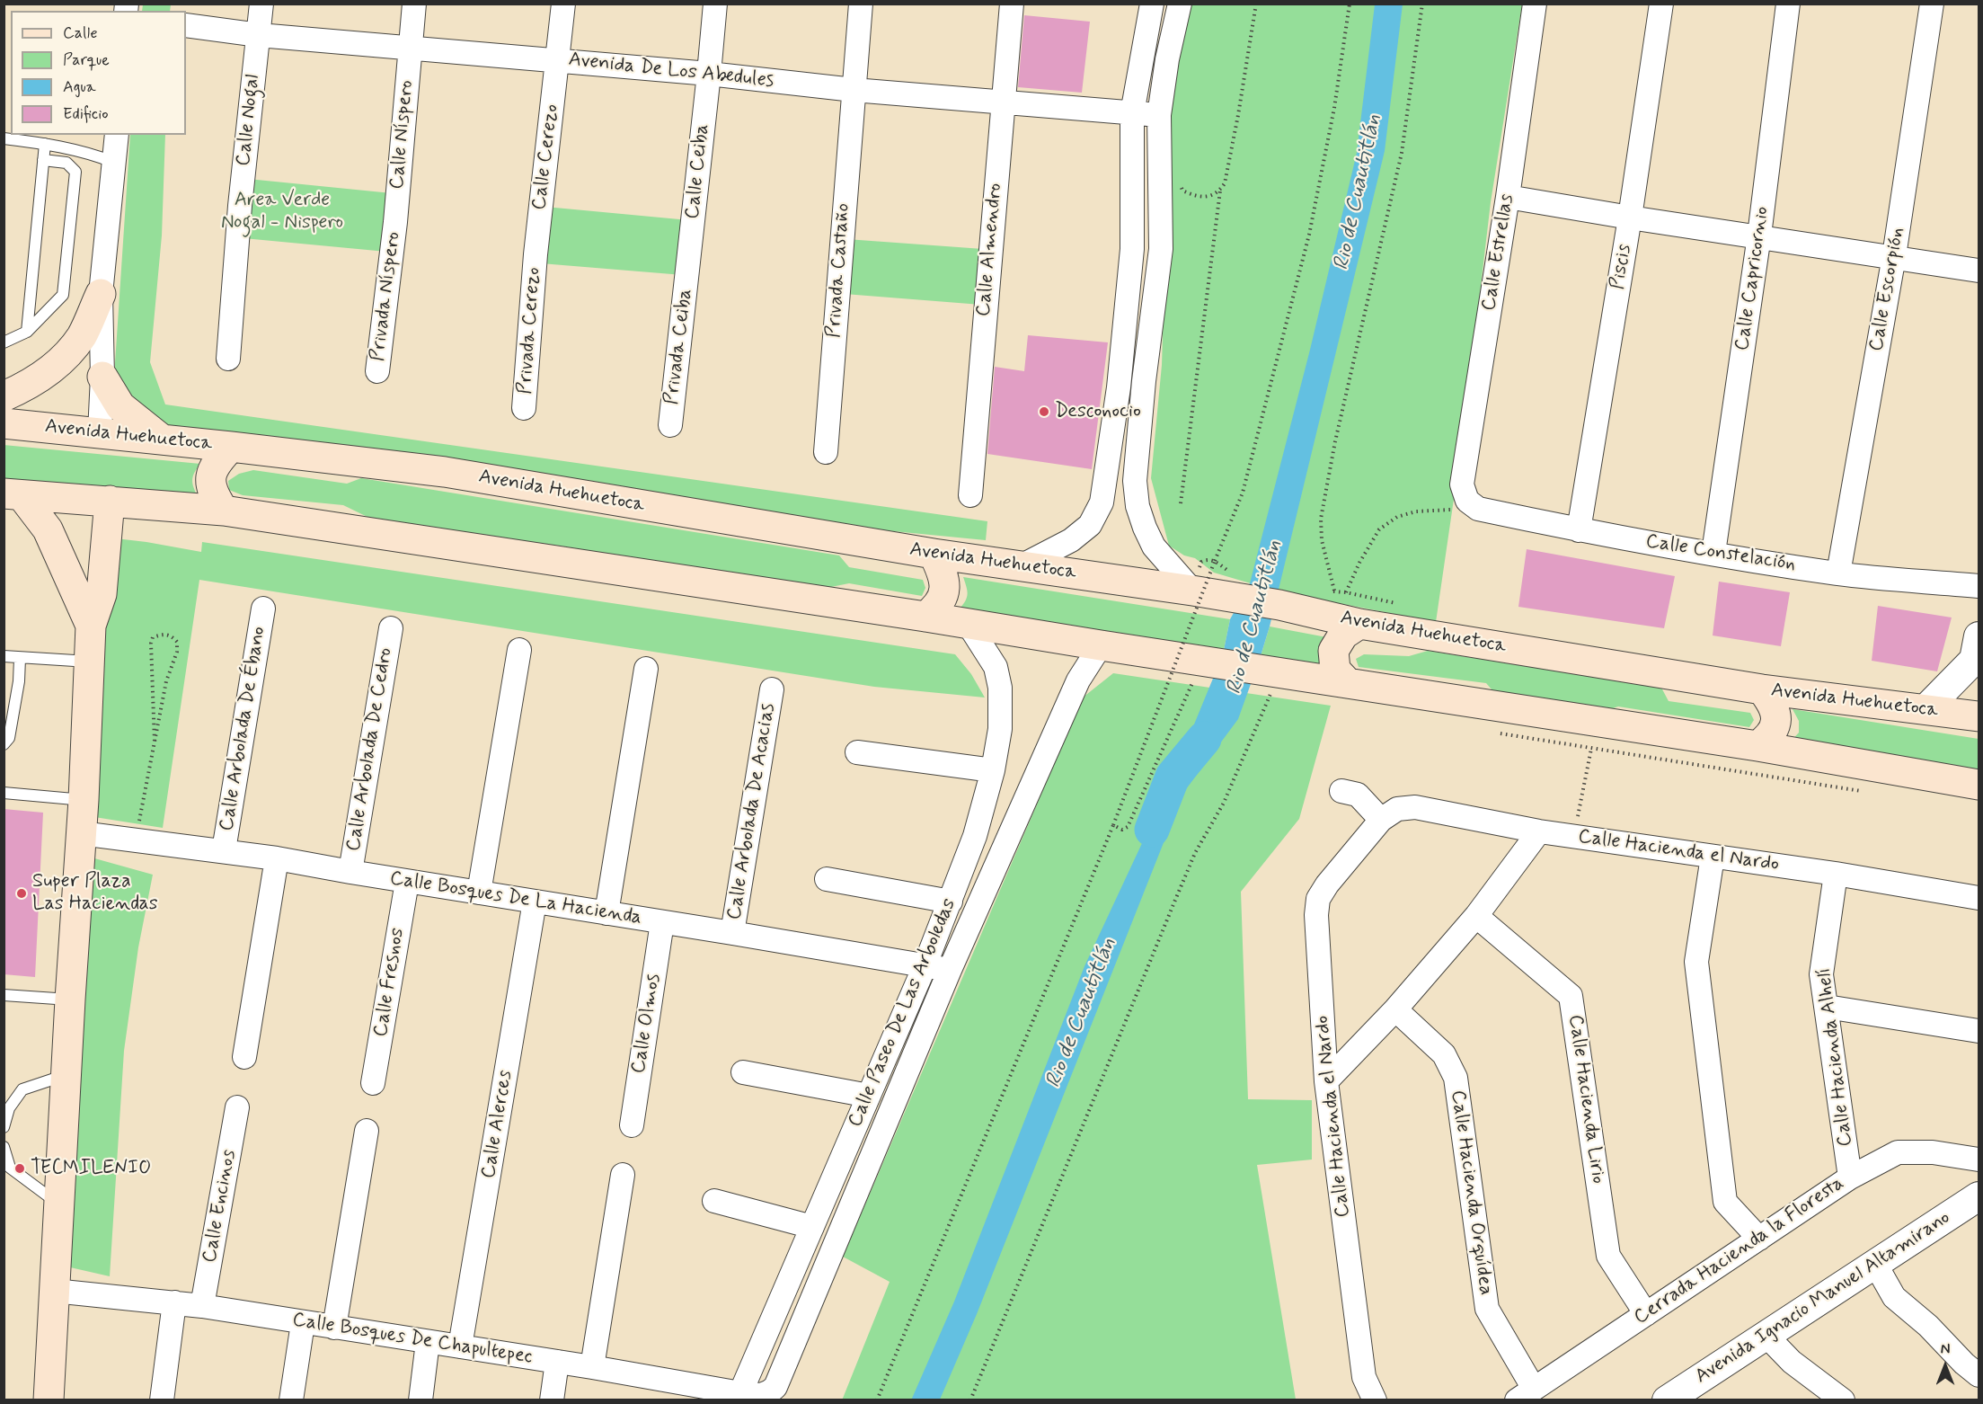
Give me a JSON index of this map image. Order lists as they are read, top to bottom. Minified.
{"streets":{"main road":["Avenida Huehuetoca"],"street":["Avenida De Los Abedules","Calle Nogal","Calle Níspero","Calle Cerezo","Calle Ceiba","Calle Almendro","Calle Estrellas","Piscis","Privada Castaño","Calle Capricornio","Calle Escorpión","Privada Níspero","Privada Cerezo","Privada Ceiba","Calle Constelación","Calle Arbolada De Ébano","Calle Arbolada De Cedro","Calle Arbolada De Acacias","Calle Hacienda el Nardo","Calle Bosques De La Hacienda","Calle Fresnos","Calle Paseo De Las Arboledas","Calle Olmos","Calle Hacienda Alhelí","Calle Hacienda Lirio","Calle Alerces","Calle Hacienda Orquídea","Calle Encinos","Cerrada Hacienda la Floresta","Avenida Ignacio Manuel Altamirano","Calle Bosques De Chapultepec"]},"crossings":[["Avenida De Los Abedules","Calle Nogal"],["Avenida De Los Abedules","Calle Níspero"],["Avenida De Los Abedules","Calle Cerezo"],["Avenida De Los Abedules","Calle Ceiba"],["Avenida De Los Abedules","Calle Almendro"],["Avenida De Los Abedules","Privada Castaño"],["Calle Níspero","Privada Níspero"],["Calle Cerezo","Privada Cerezo"],["Calle Ceiba","Privada Ceiba"],["Calle Estrellas","Calle Constelación"],["Piscis","Calle Constelación"],["Calle Capricornio","Calle Constelación"],["Calle Escorpión","Calle Constelación"],["Calle Arbolada De Ébano","Calle Bosques De La Hacienda"],["Calle Arbolada De Cedro","Calle Bosques De La Hacienda"],["Calle Arbolada De Acacias","Calle Bosques De La Hacienda"],["Calle Hacienda el Nardo","Calle Hacienda Alhelí"],["Calle Bosques De La Hacienda","Calle Fresnos"],["Calle Bosques De La Hacienda","Calle Paseo De Las Arboledas"],["Calle Bosques De La Hacienda","Calle Olmos"],["Calle Bosques De La Hacienda","Calle Alerces"],["Calle Paseo De Las Arboledas","Calle Bosques De Chapultepec"],["Calle Hacienda Alhelí","Cerrada Hacienda la Floresta"],["Calle Hacienda Lirio","Cerrada Hacienda la Floresta"],["Calle Alerces","Calle Bosques De Chapultepec"],["Calle Hacienda Orquídea","Cerrada Hacienda la Floresta"],["Calle Encinos","Calle Bosques De Chapultepec"]],"water":["Rio de Cuautitlán"],"parks":["Area Verde Nogal - Nispero"],"places":["Desconocio","Super Plaza Las Haciendas","TECMILENIO"],"legend":["Calle","Parque","Agua","Edificio"],"north":"top"}
